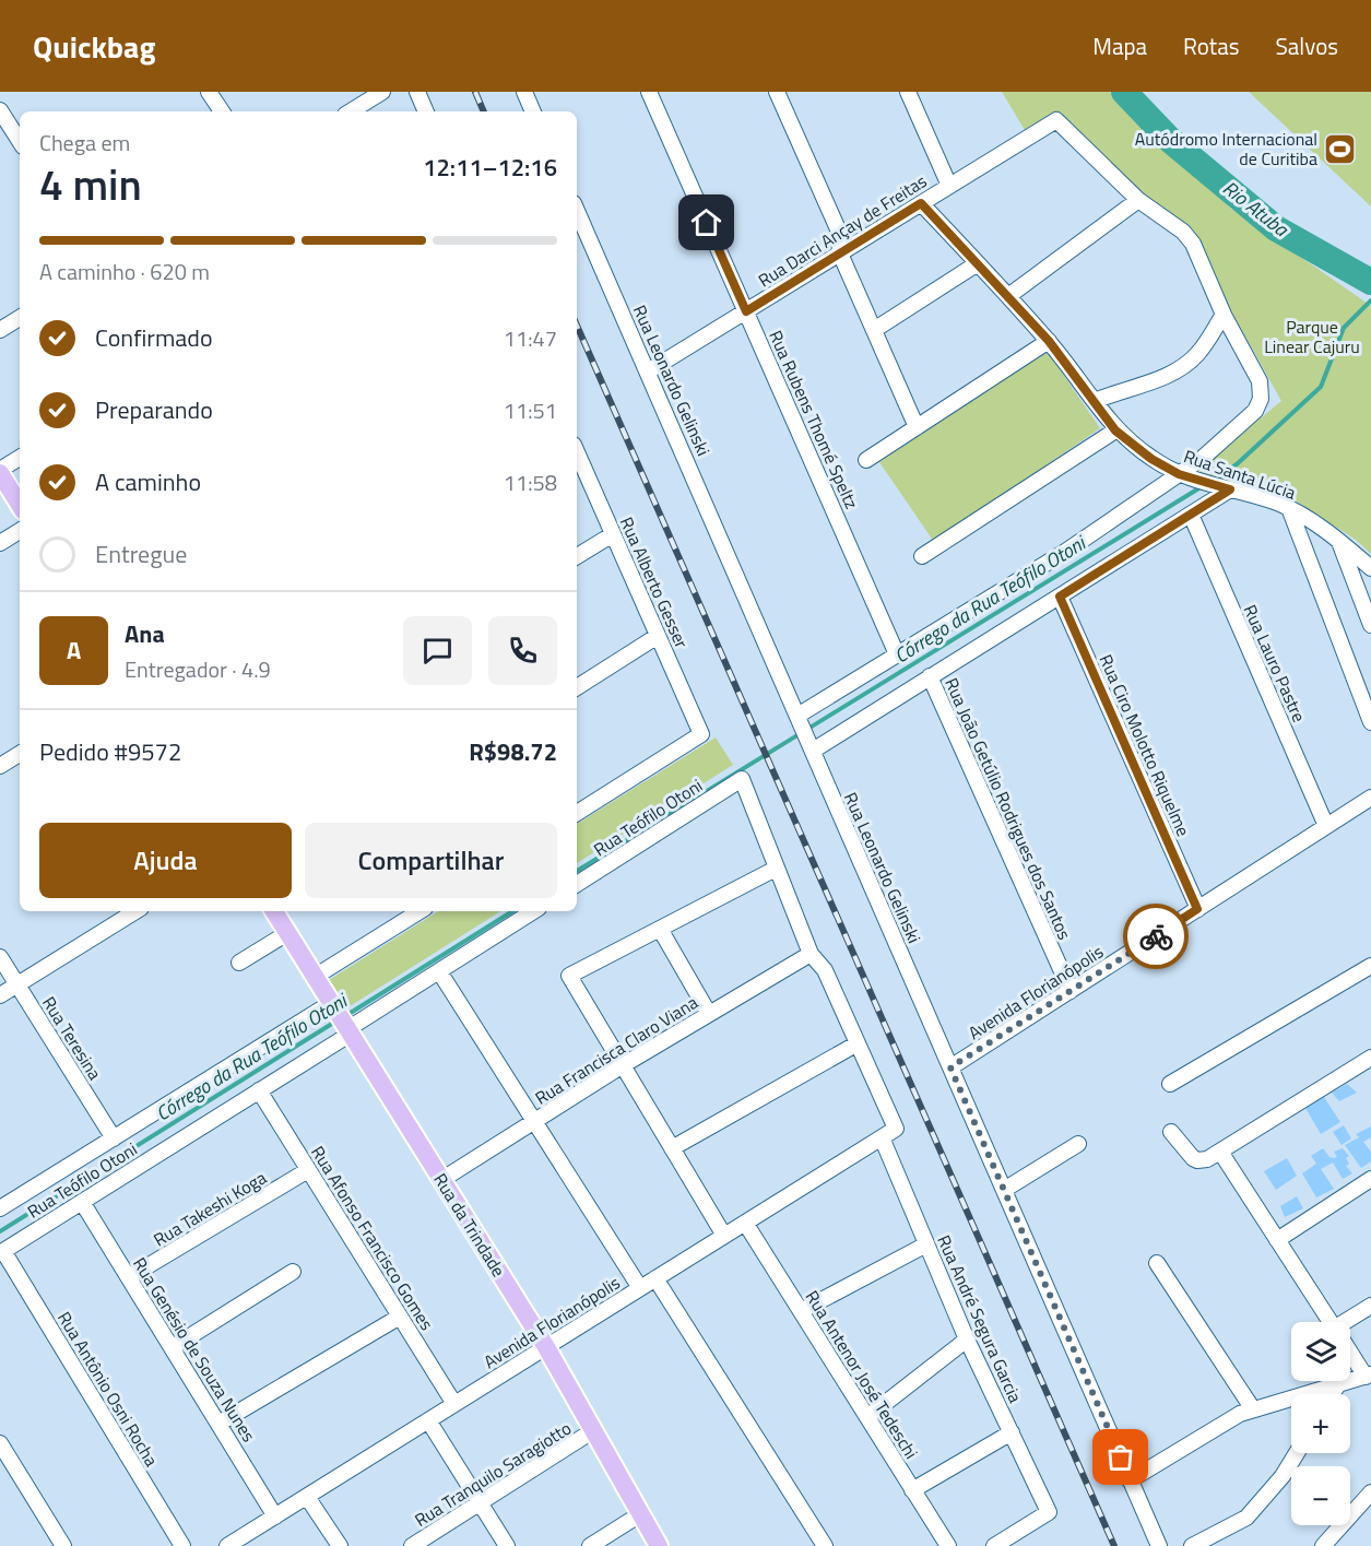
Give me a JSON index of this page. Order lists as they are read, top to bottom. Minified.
{"streets":{"main road":["Rua da Trindade"],"street":["Rua Darci Ançay de Freitas","Rua Leonardo Gelinski","Rua Rubens Thomé Speltz","Rua Santa Lúcia","Rua Alberto Gesser","Rua Lauro Pastre","Rua Ciro Molotto Riquelme","Rua João Getúlio Rodrigues dos Santos","Rua Teófilo Otoni","Avenida Florianópolis","Rua Teresina","Rua Francisca Claro Viana","Rua Takeshi Koga","Rua Afonso Francisco Gomes","Rua André Segura Garcia","Rua Genésio de Souza Nunes","Rua Antenor José Tedeschi","Rua Antônio Osni Rocha","Rua Tranquilo Saragiotto"]},"crossings":[["Rua Darci Ançay de Freitas","Rua Leonardo Gelinski"],["Rua Darci Ançay de Freitas","Rua Rubens Thomé Speltz"],["Rua Darci Ançay de Freitas","Rua Santa Lúcia"],["Rua Leonardo Gelinski","Avenida Florianópolis"],["Rua Lauro Pastre","Avenida Florianópolis"],["Rua Ciro Molotto Riquelme","Avenida Florianópolis"],["Rua João Getúlio Rodrigues dos Santos","Avenida Florianópolis"],["Rua Teófilo Otoni","Rua Teresina"],["Rua Teófilo Otoni","Rua da Trindade"],["Rua Teófilo Otoni","Rua Afonso Francisco Gomes"],["Rua Teófilo Otoni","Rua Genésio de Souza Nunes"],["Rua Teófilo Otoni","Rua Antônio Osni Rocha"],["Avenida Florianópolis","Rua da Trindade"],["Avenida Florianópolis","Rua Afonso Francisco Gomes"],["Avenida Florianópolis","Rua André Segura Garcia"],["Avenida Florianópolis","Rua Genésio de Souza Nunes"],["Avenida Florianópolis","Rua Antenor José Tedeschi"],["Rua Francisca Claro Viana","Rua da Trindade"],["Rua Takeshi Koga","Rua Afonso Francisco Gomes"],["Rua Takeshi Koga","Rua Genésio de Souza Nunes"],["Rua da Trindade","Rua Tranquilo Saragiotto"]],"water":["Rio Atuba","Córrego da Rua Teófilo Otoni"],"parks":["Parque Linear Cajuru"],"places":{"sports":["Autódromo Internacional de Curitiba"]},"page":{"header":"Quickbag","nav":["Mapa","Rotas","Salvos"],"heading":["4 min","Chega em","12:11–12:16"],"panel":["Ana","Entregador · 4.9","Pedido #9572","R$98.72"],"bar":"A caminho · 620 m","list":[["Confirmado","11:47"],["Preparando","11:51"],["A caminho","11:58"],"Entregue"],"round":"A","buttons":["Ajuda","Compartilhar"],"map_buttons":["+","−"]}}
